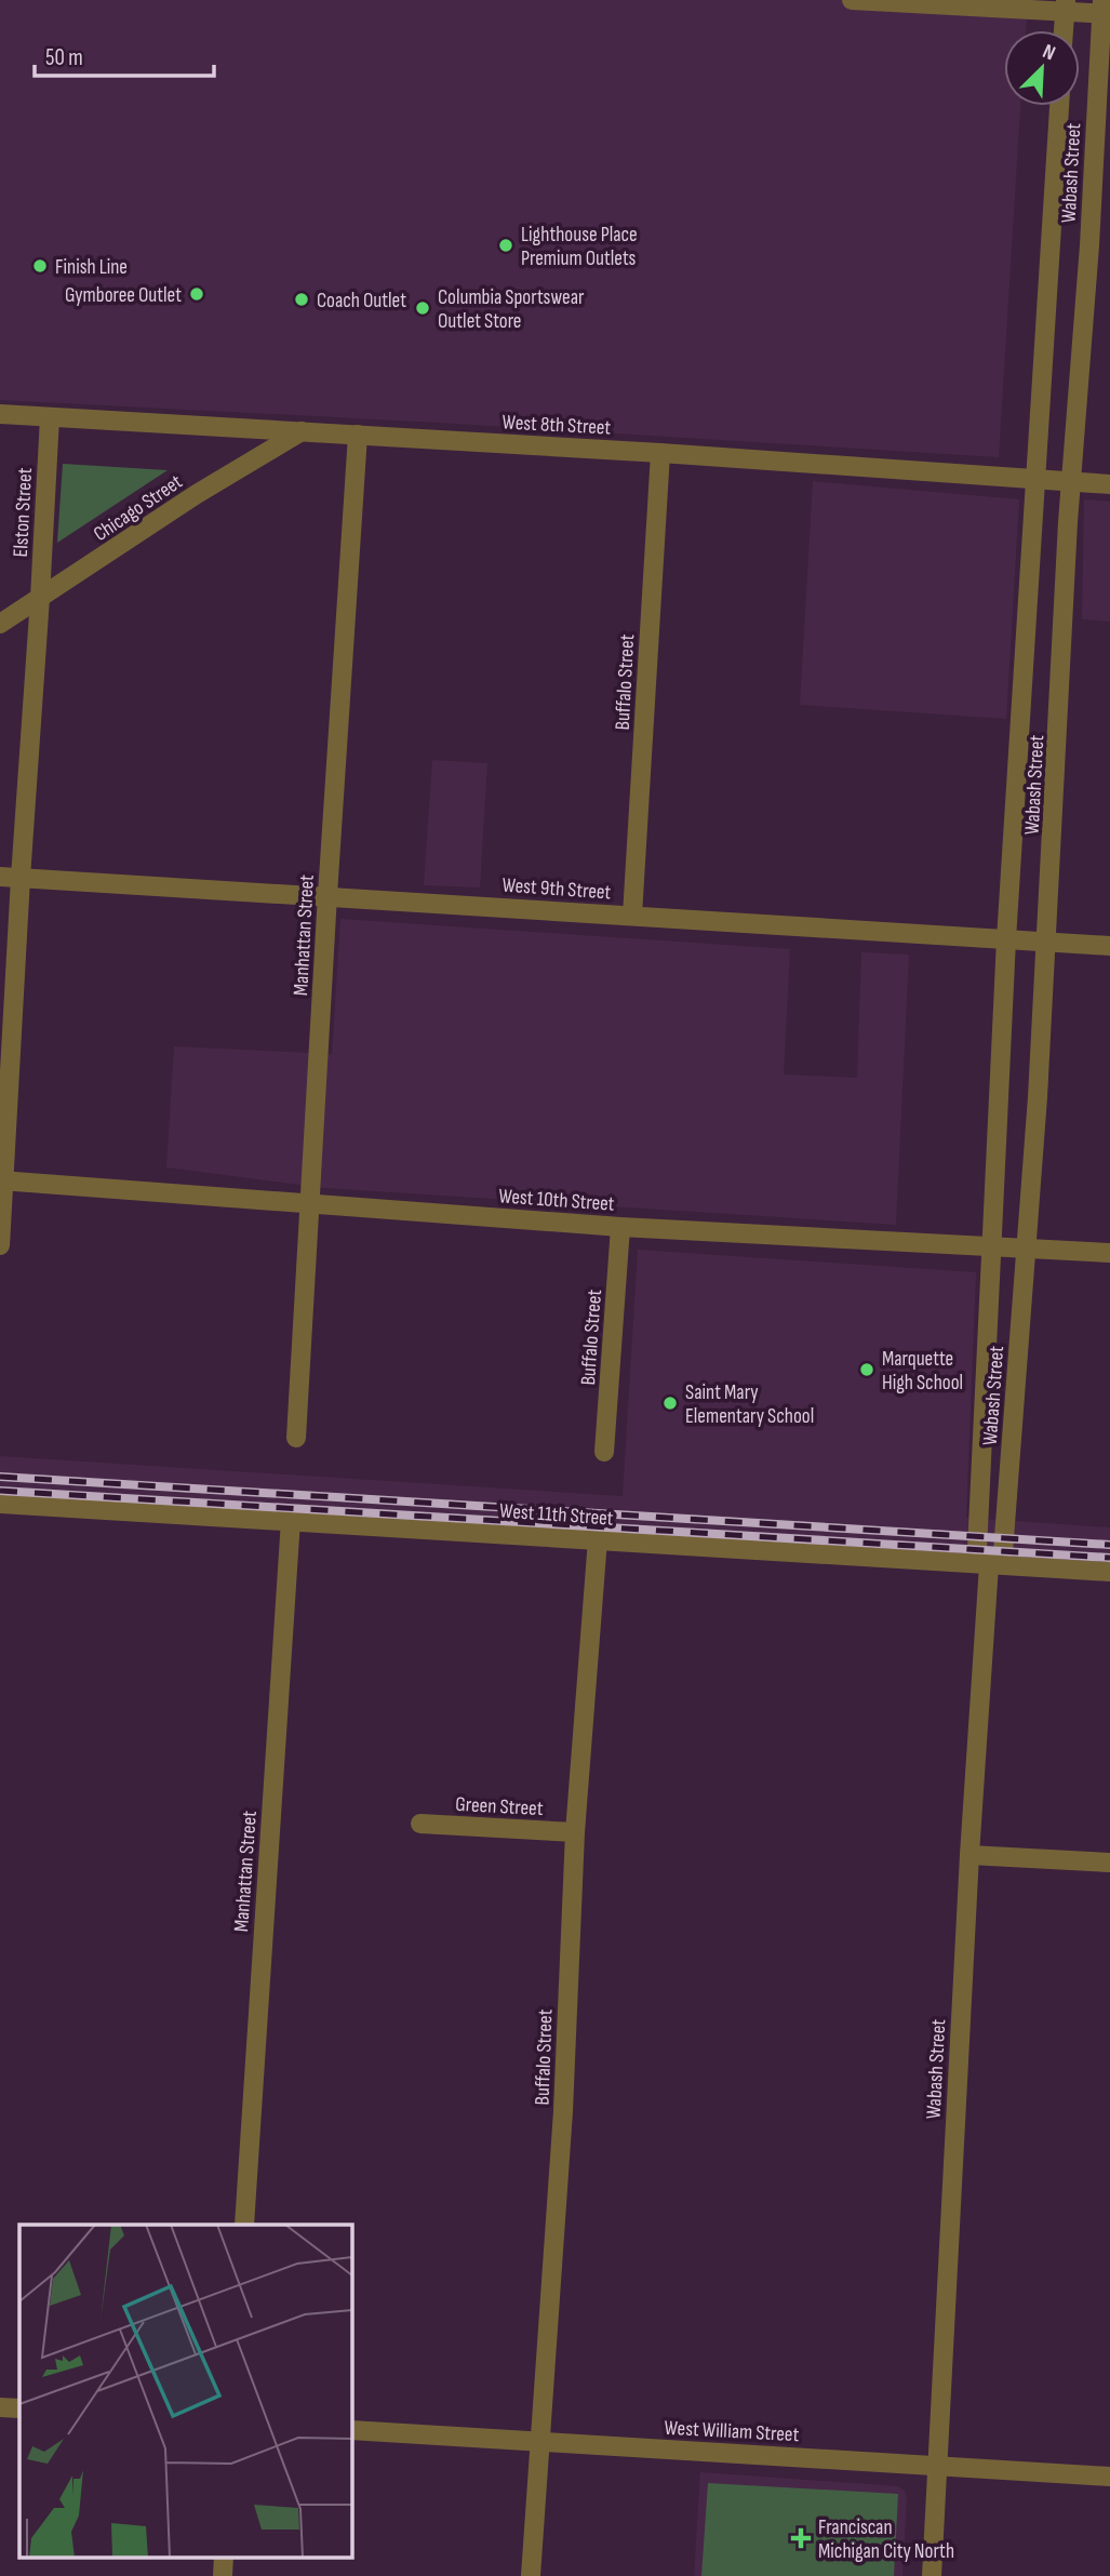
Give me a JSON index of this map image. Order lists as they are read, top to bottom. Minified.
{"streets":{"street":["Wabash Street","West 8th Street","Chicago Street","Elston Street","Buffalo Street","West 9th Street","Manhattan Street","West 10th Street","West 11th Street","Green Street","West William Street"]},"crossings":[["Wabash Street","West 8th Street"],["Wabash Street","West 9th Street"],["Wabash Street","West 10th Street"],["Wabash Street","West 11th Street"],["Wabash Street","West William Street"],["West 8th Street","Chicago Street"],["West 8th Street","Elston Street"],["West 8th Street","Buffalo Street"],["West 8th Street","Manhattan Street"],["Chicago Street","Elston Street"],["Elston Street","West 9th Street"],["Elston Street","West 10th Street"],["Buffalo Street","West 9th Street"],["Buffalo Street","West 10th Street"],["Buffalo Street","West 11th Street"],["Buffalo Street","Green Street"],["Buffalo Street","West William Street"],["West 9th Street","Manhattan Street"],["Manhattan Street","West 10th Street"],["Manhattan Street","West 11th Street"]],"places":{"other":["Lighthouse Place Premium Outlets","Finish Line","Gymboree Outlet","Coach Outlet","Columbia Sportswear Outlet Store","Marquette High School","Saint Mary Elementary School"],"health":["Franciscan Michigan City North"]},"scale_bar":"50 m","north":"top right"}
